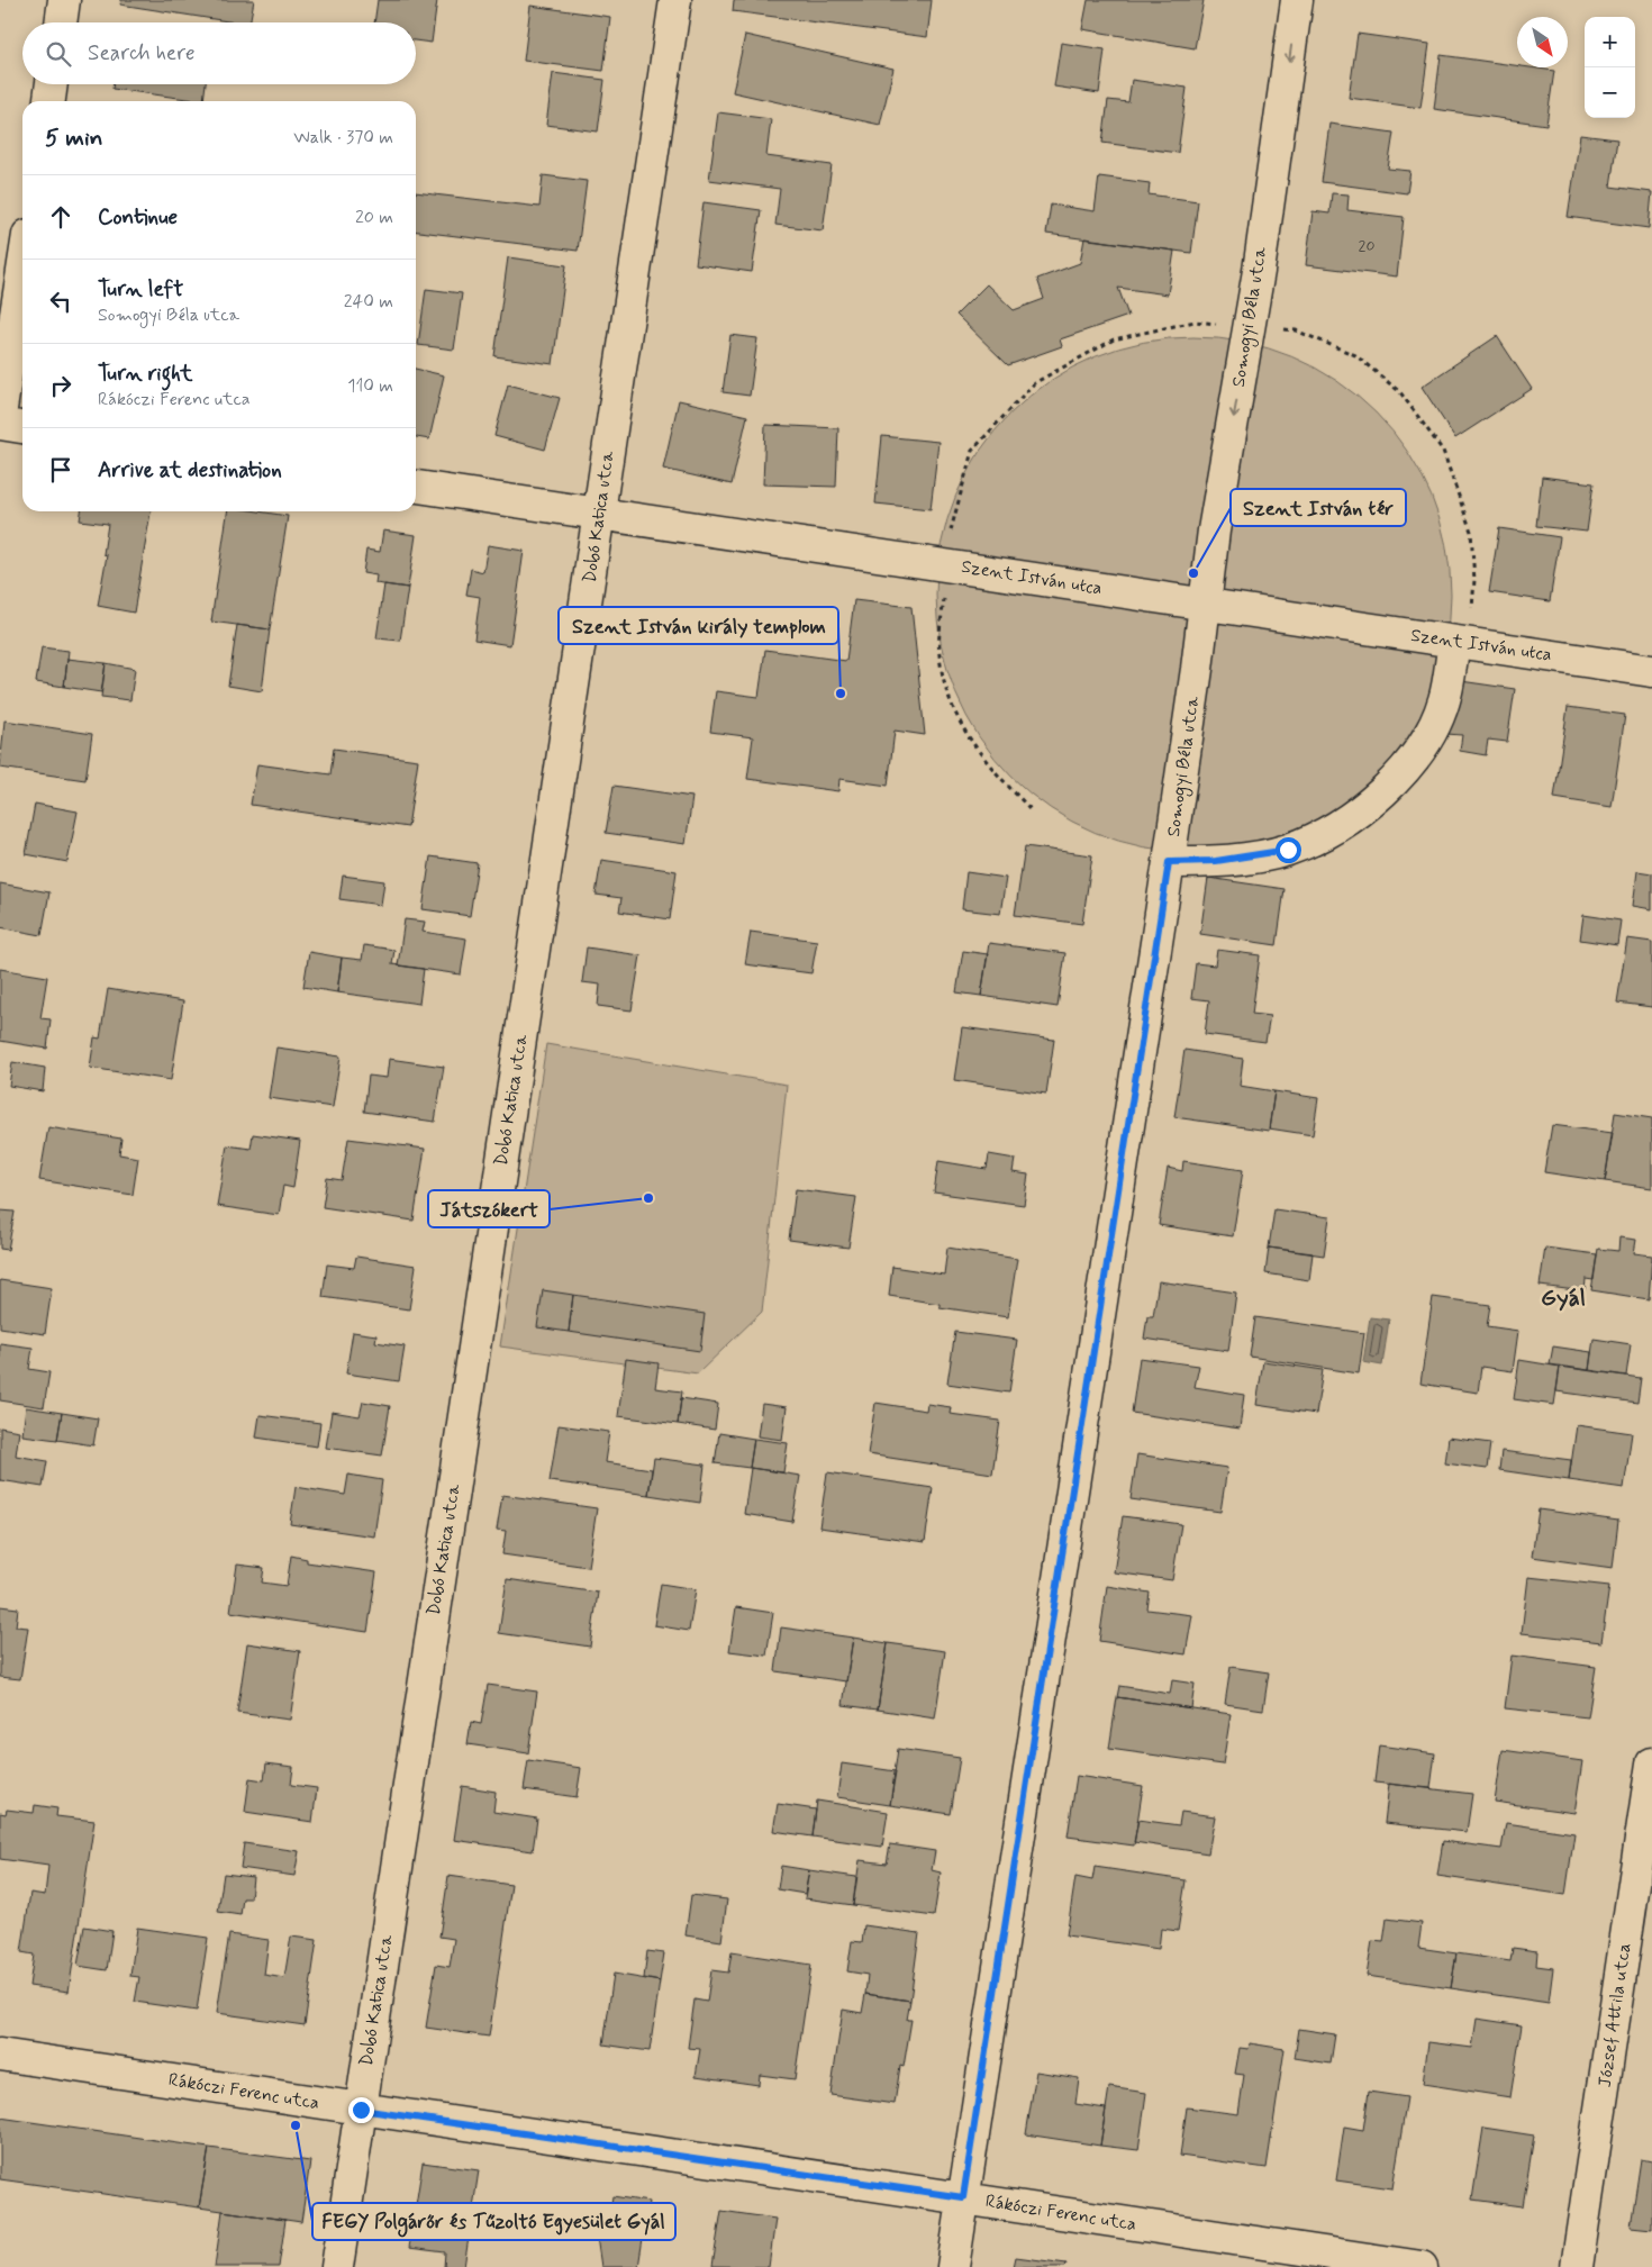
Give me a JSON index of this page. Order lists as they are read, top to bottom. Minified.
{"streets":{"street":["Somogyi Béla utca","Dobó Katica utca","Szent István utca","József Attila utca","Rákóczi Ferenc utca"]},"crossings":[["Somogyi Béla utca","Szent István utca"],["Somogyi Béla utca","Rákóczi Ferenc utca"],["Dobó Katica utca","Szent István utca"],["Dobó Katica utca","Rákóczi Ferenc utca"]],"districts":["Gyál"],"places":["Szent István tér","Szent István király templom","Játszókert","FEGY Polgárőr és Tűzoltó Egyesület Gyál"],"house_numbers":["20"],"north":"bottom right","page":{"map_buttons":["+","−"],"search":"Search here","heading":["5 min","Walk · 370 m"],"list":[["Continue","20 m"],["Turn left","Somogyi Béla utca","240 m"],["Turn right","Rákóczi Ferenc utca","110 m"],"Arrive at destination"]}}
